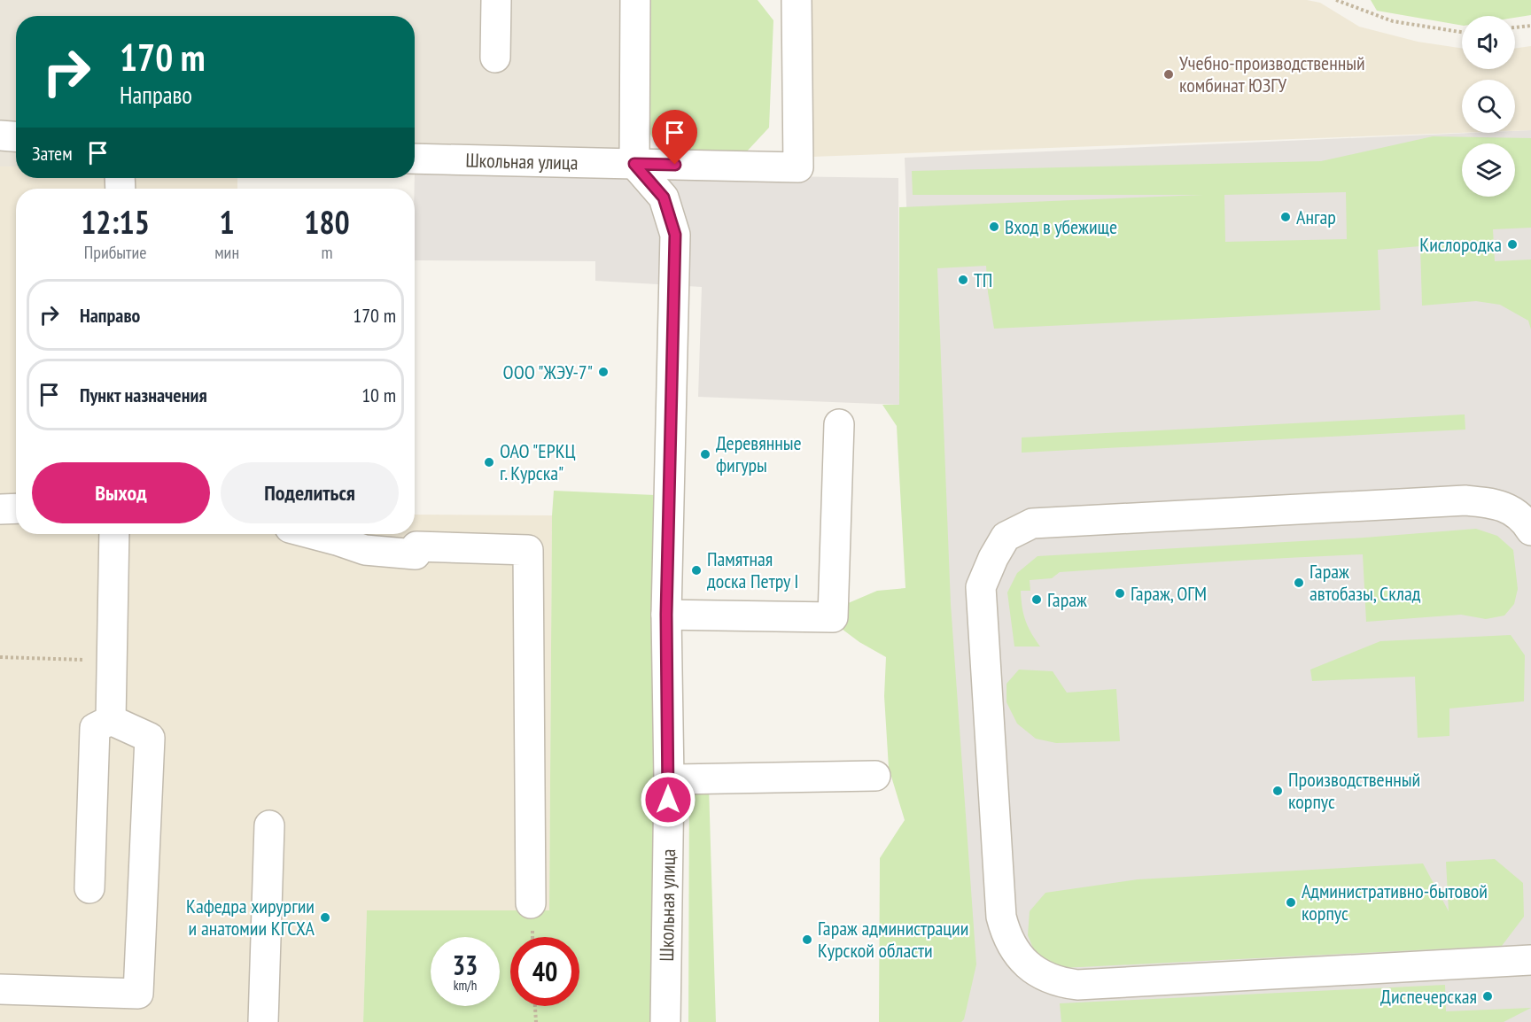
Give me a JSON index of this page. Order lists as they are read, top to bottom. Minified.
{"streets":{"street":["Школьная улица"]},"places":["Учебно-производственный комбинат ЮЗГУ","Ангар","Вход в убежище","Кислородка","ТП","ООО \"ЖЭУ-7\"","Деревянные фигуры","ОАО \"ЕРКЦ г. Курска\"","Памятная доска Петру I","Гараж автобазы, Склад","Гараж, ОГМ","Гараж","Производственный корпус","Административно-бытовой корпус","Кафедра хирургии и анатомии КГСХА","Гараж администрации Курской области","Диспечерская"],"page":{"turn":["170 m","Направо"],"then":"Затем","eta":["12:15","Прибытие","1","мин","180","m"],"list":[{"name":"Направо","value":"170 m"},{"name":"Пункт назначения","value":"10 m"}],"buttons":["Выход","Поделиться"],"speed":"33 km/h","limit":"40"}}
